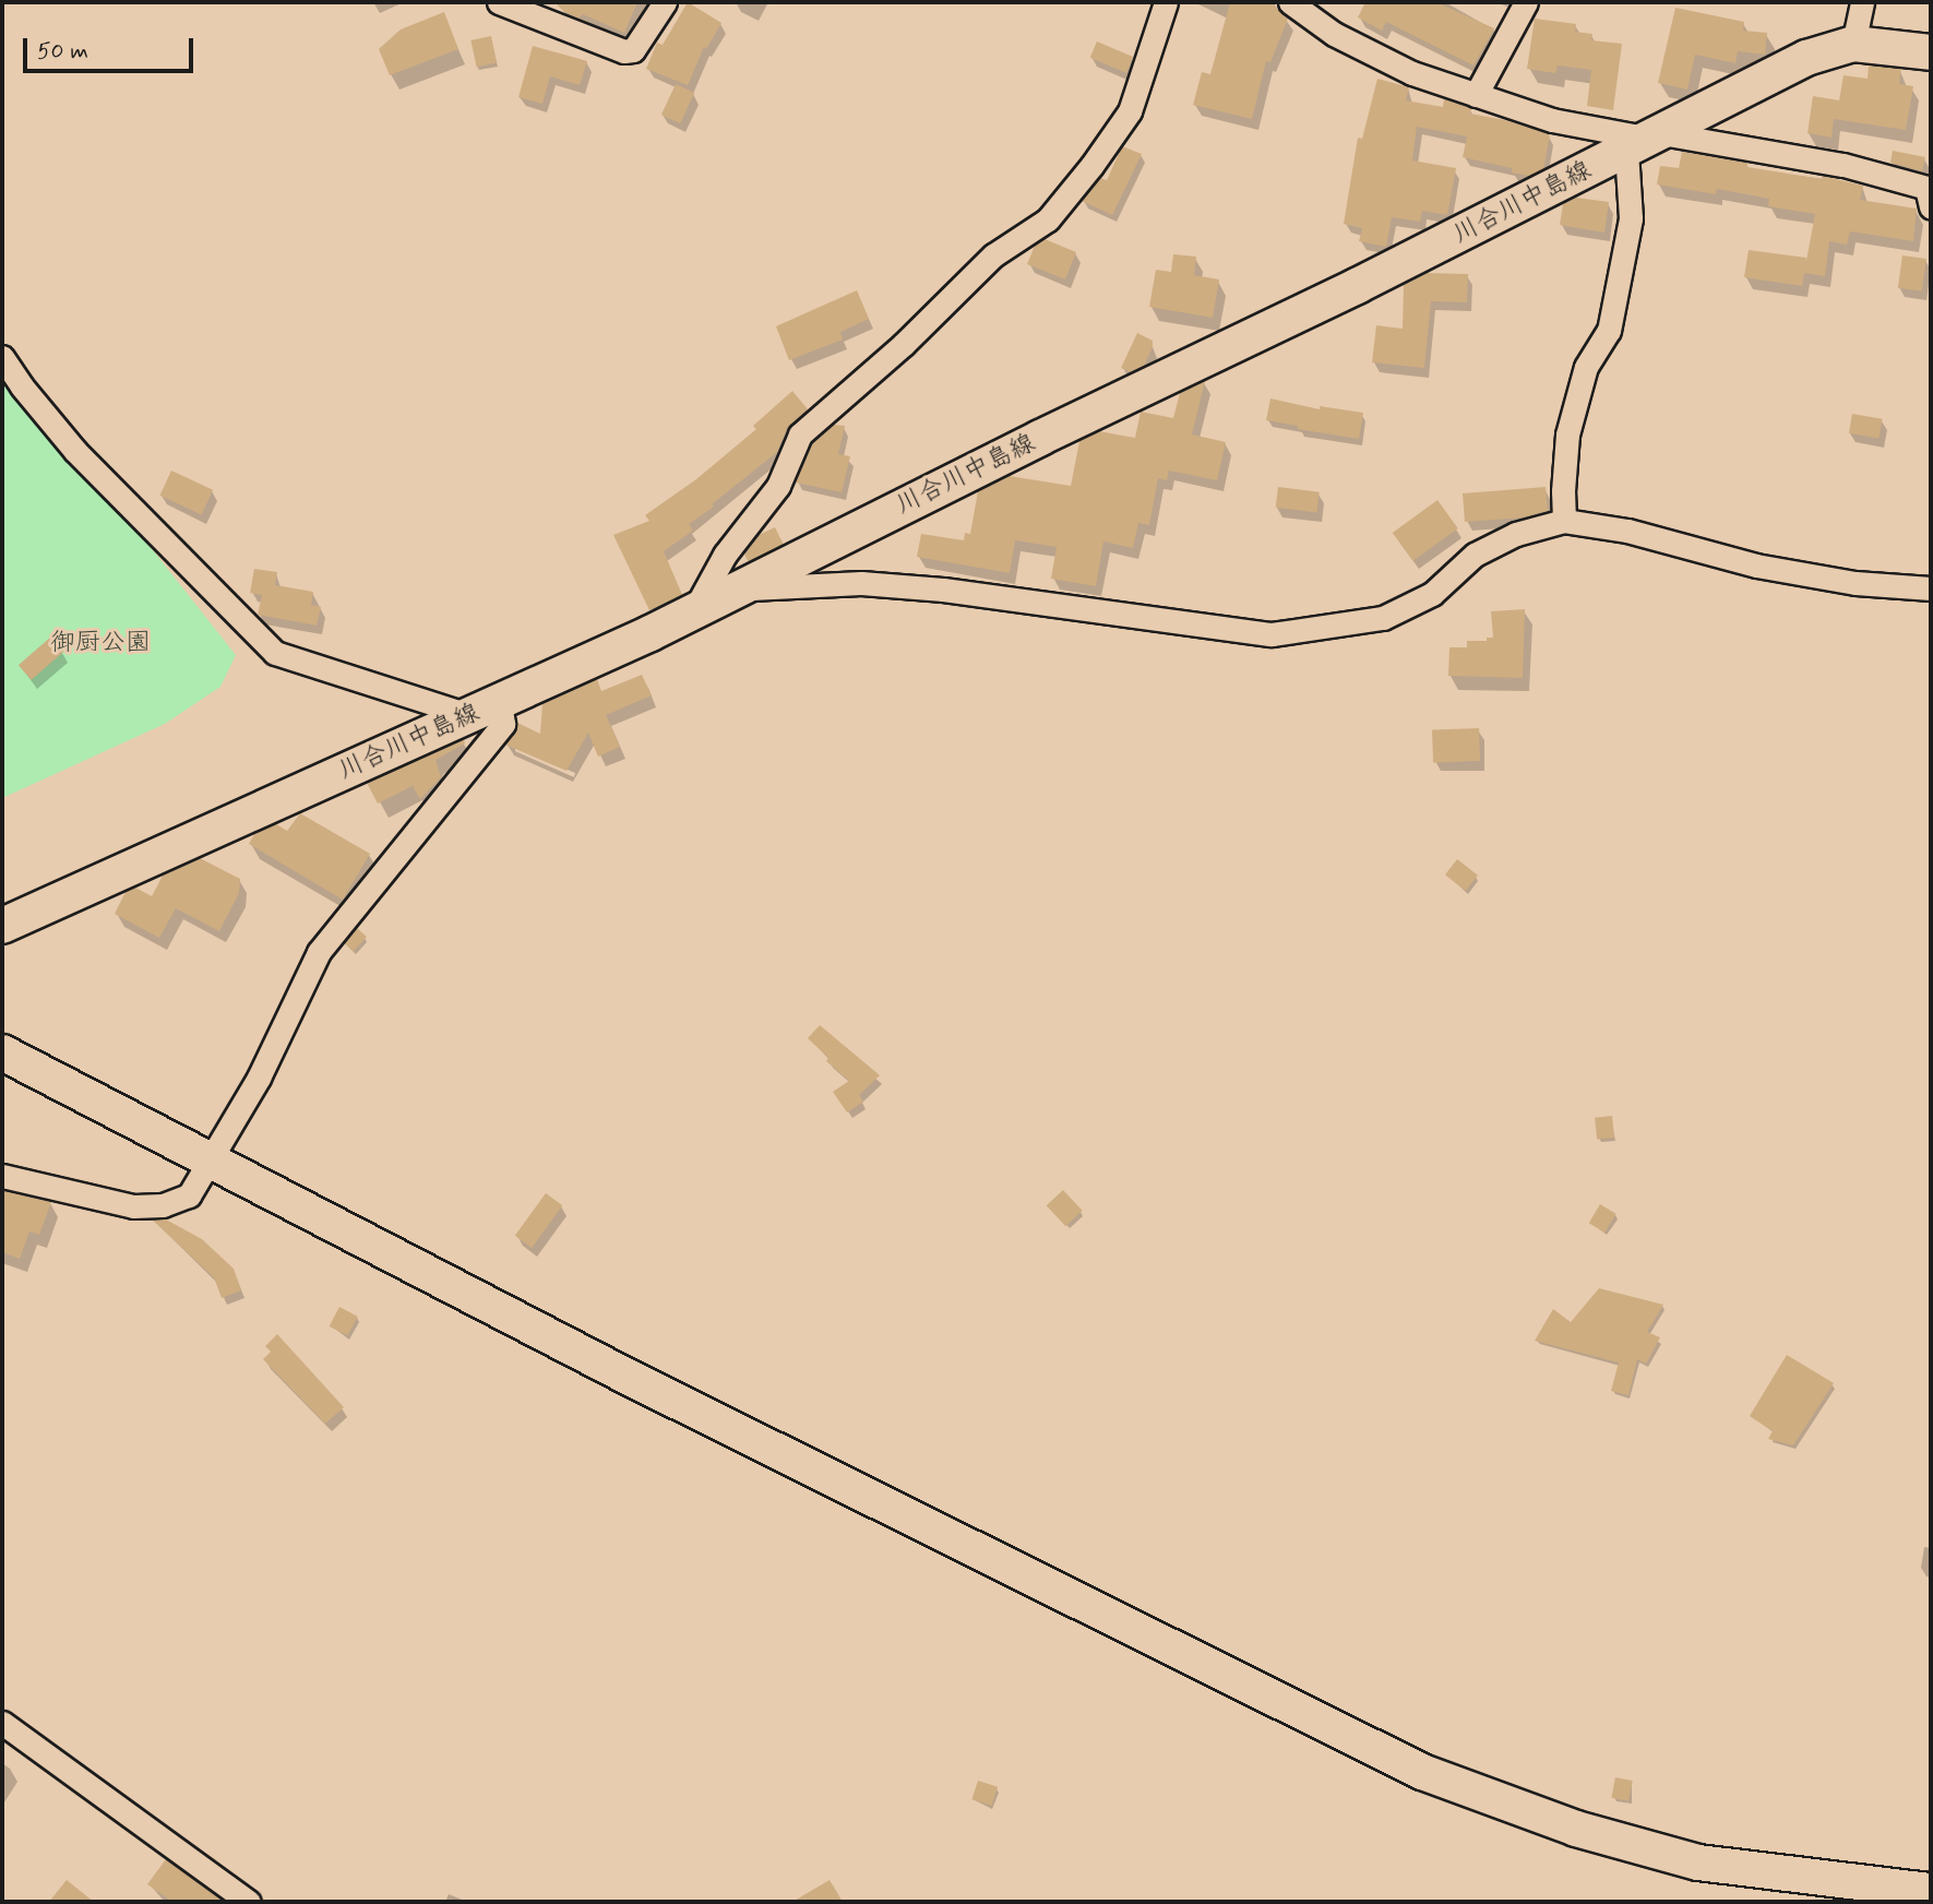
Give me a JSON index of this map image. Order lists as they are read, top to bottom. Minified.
{"streets":{"street":["川合川中島線"]},"parks":["御厨公園"],"scale_bar":"50 m"}
